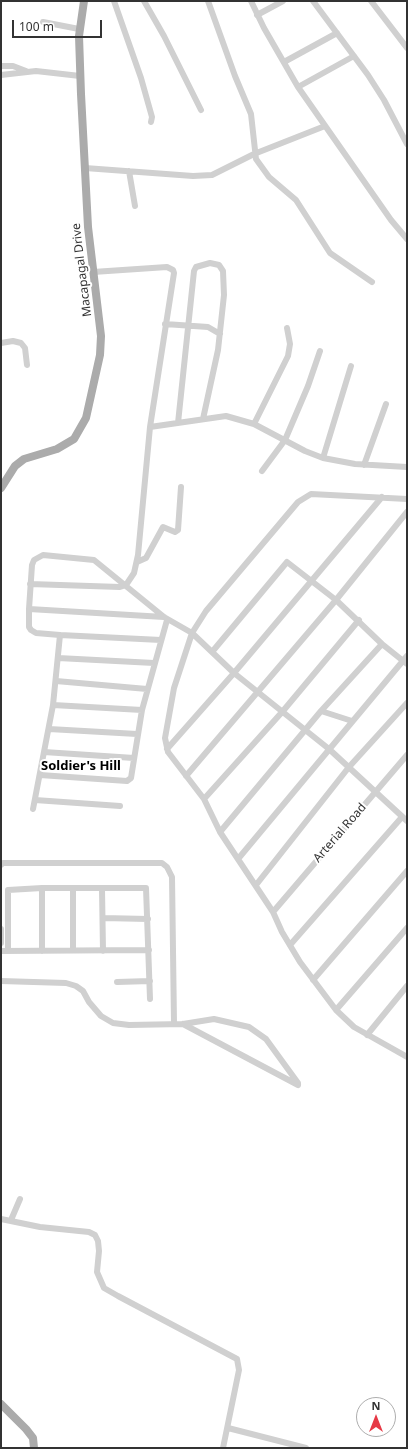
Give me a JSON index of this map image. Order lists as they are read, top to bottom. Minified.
{"streets":{"main road":["Macapagal Drive"],"street":["Arterial Road"]},"districts":["Soldier's Hill"],"scale_bar":"100 m","north":"top"}
